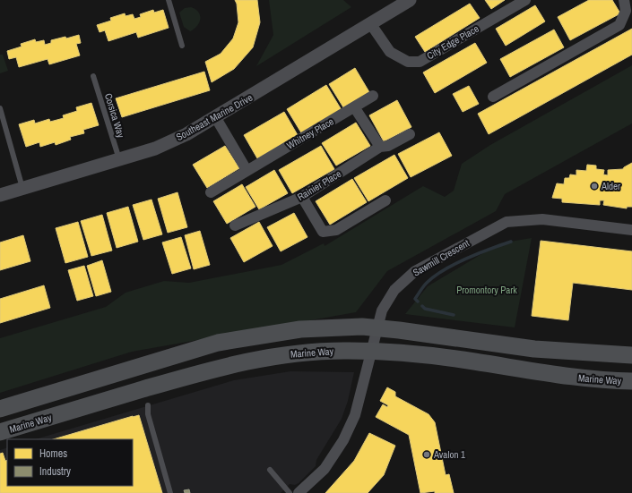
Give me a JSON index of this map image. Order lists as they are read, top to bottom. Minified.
{"streets":{"main road":["Marine Way"],"street":["City Edge Place","Southeast Marine Drive","Whitney Place","Rainier Place","Sawmill Crescent"],"lane":["Corsica Way"]},"crossings":[["City Edge Place","Southeast Marine Drive"],["Corsica Way","Southeast Marine Drive"],["Sawmill Crescent","Marine Way"]],"parks":["Promontory Park"],"places":["Alder","Avalon 1"],"legend":["Homes","Industry"]}
